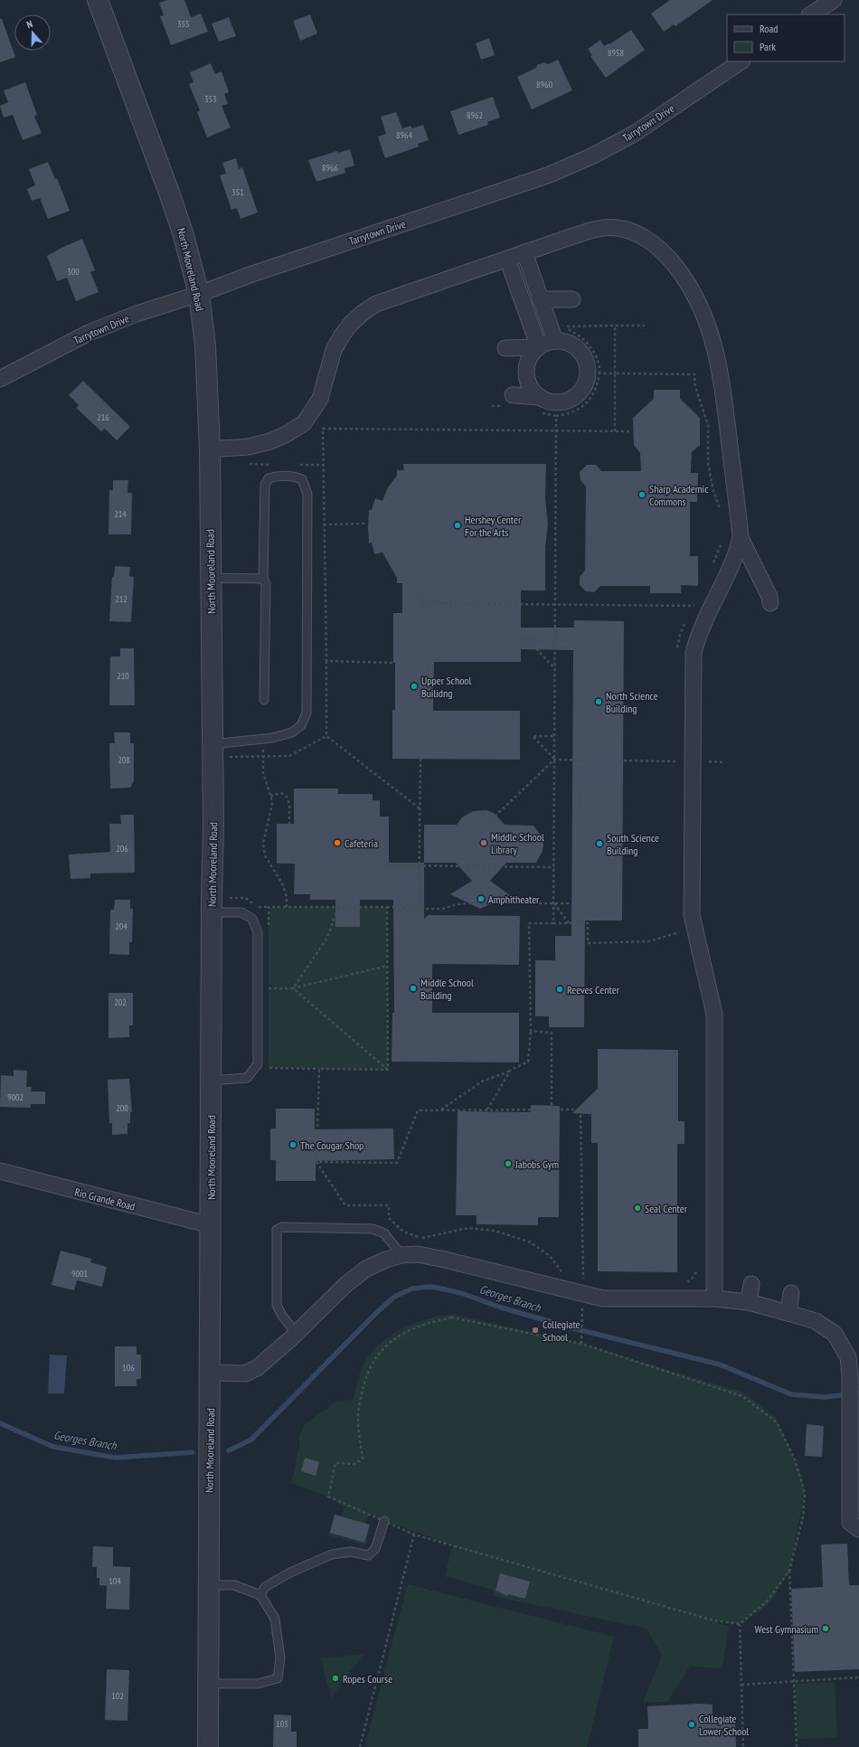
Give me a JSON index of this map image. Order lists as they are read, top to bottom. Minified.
{"streets":{"street":["Tarrytown Drive","North Mooreland Road","Rio Grande Road"]},"crossings":[["Tarrytown Drive","North Mooreland Road"],["North Mooreland Road","Rio Grande Road"]],"water":["Georges Branch"],"places":["Sharp Academic Commons","Hershey Center For the Arts","Upper School Builidng","North Science Building","Cafeteria","Middle School Library","South Science Building","Amphitheater","Middle School Building","Reeves Center","The Cougar Shop","Jabobs Gym","Seal Center","Collegiate School","West Gymnasium","Ropes Course","Collegiate Lower School"],"house_numbers":["355","8958","8960","353","8962","8964","8966","351","300","216","214","212","210","208","206","204","202","9002","200","9001","106","104","102","103"],"legend":["Road","Park"],"north":"top"}
